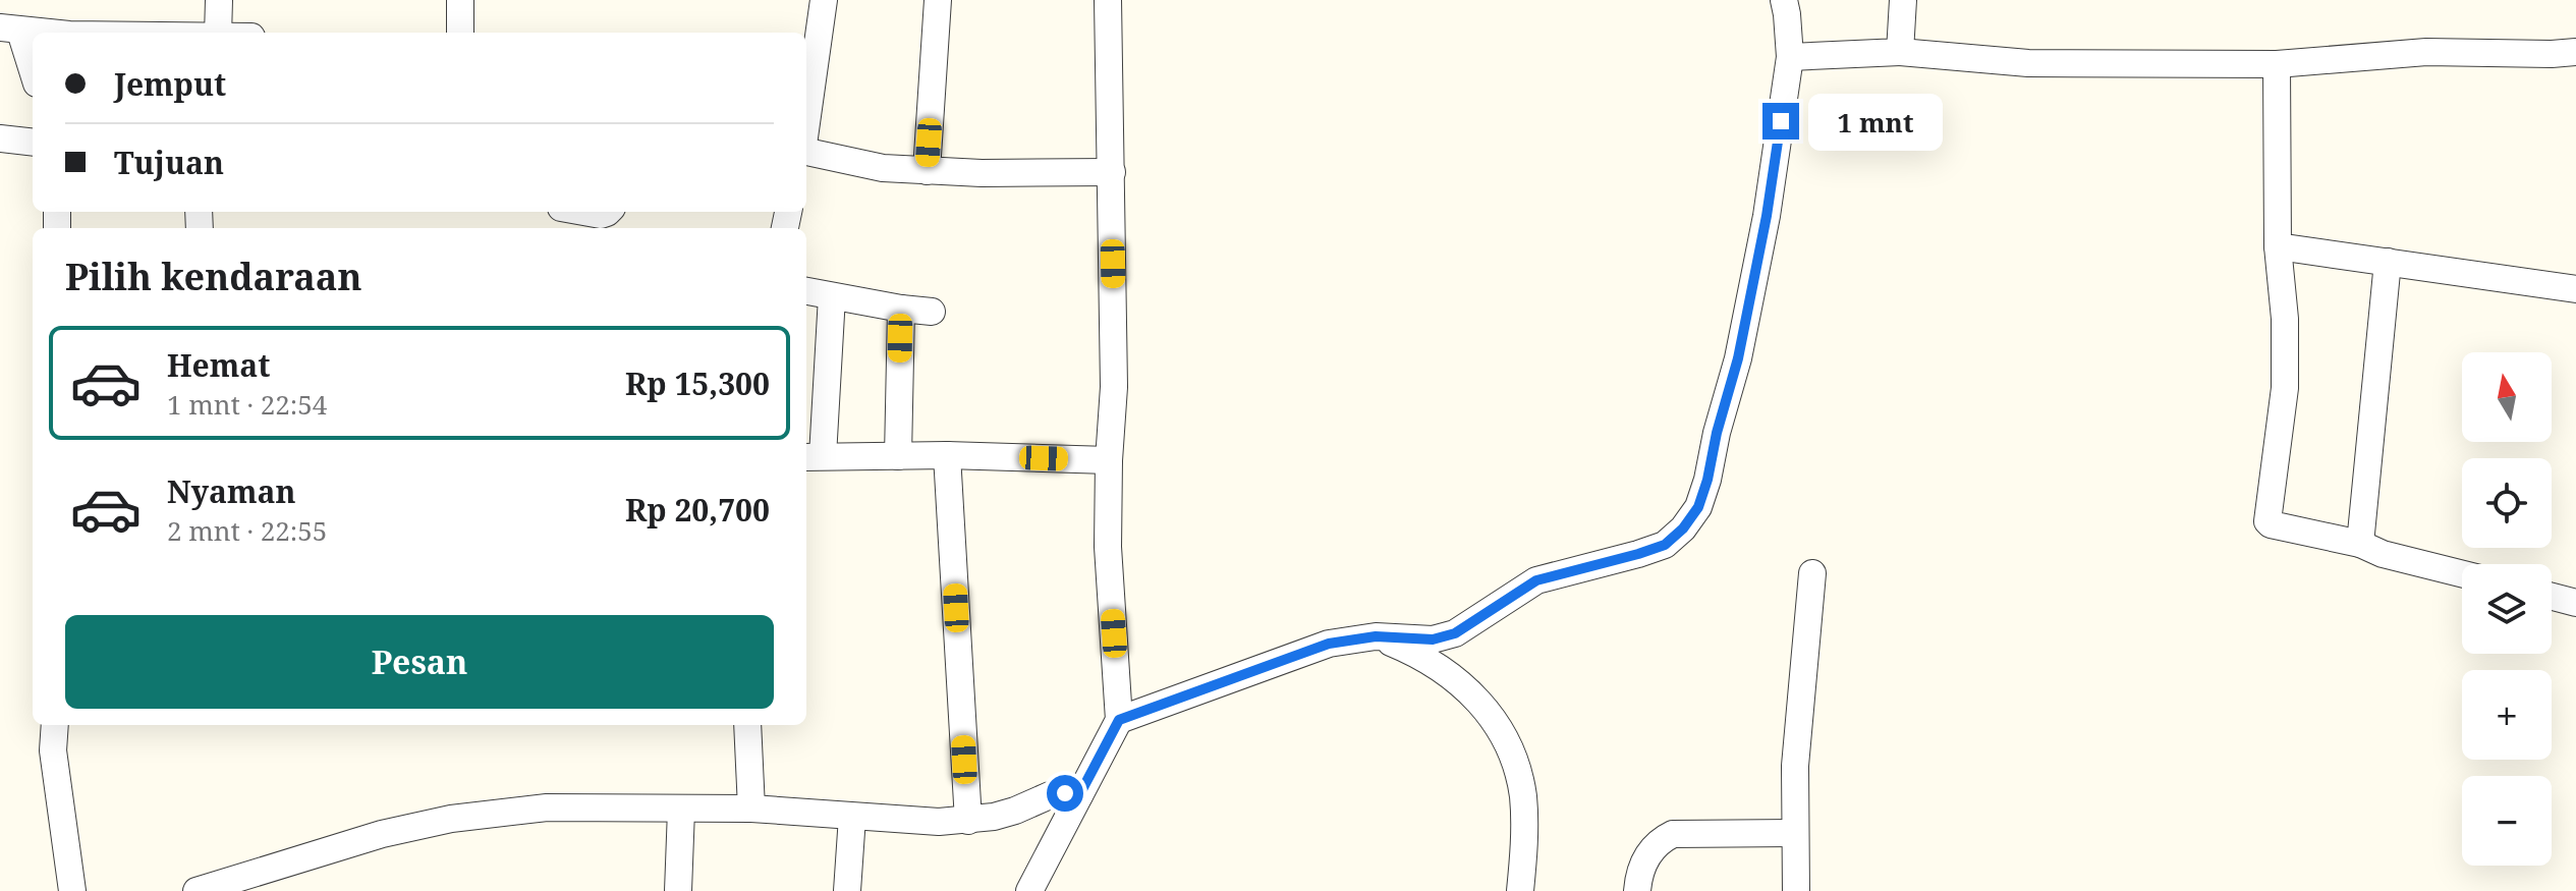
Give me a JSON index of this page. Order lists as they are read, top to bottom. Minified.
{"north":"top","page":{"banner":["Jemput","Tujuan"],"bubble":"1 mnt","heading":"Pilih kendaraan","list":[{"name":"Hemat","note":"1 mnt · 22:54","value":"Rp 15,300"},{"name":"Nyaman","note":"2 mnt · 22:55","value":"Rp 20,700"}],"map_buttons":["+","−"],"buttons":"Pesan"}}
